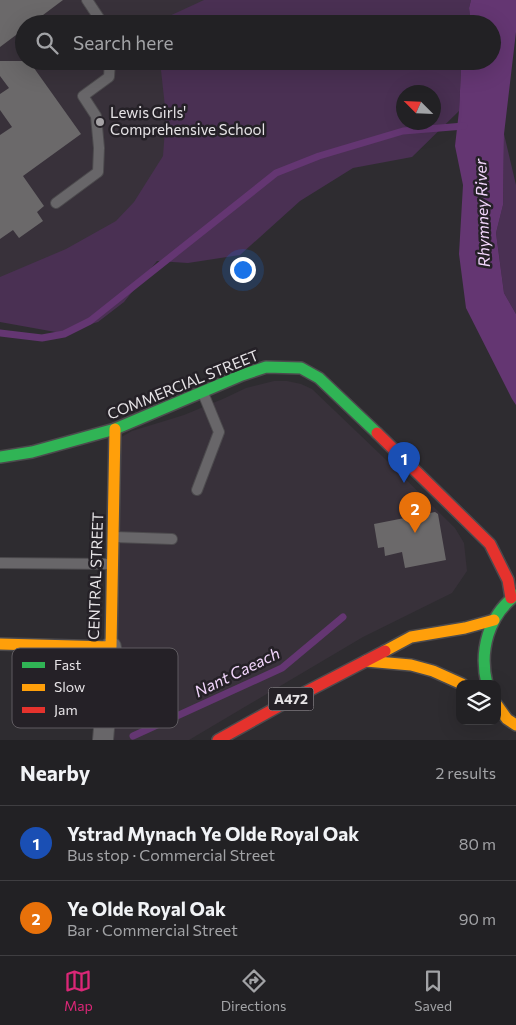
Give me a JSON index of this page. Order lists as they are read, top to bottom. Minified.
{"streets":{"street":["COMMERCIAL STREET","CENTRAL STREET","A472"]},"crossings":[["COMMERCIAL STREET","CENTRAL STREET"]],"water":["Rhymney River","Nant Caeach"],"places":["Lewis Girls' Comprehensive School"],"legend":["Fast","Slow","Jam"],"north":"top left","page":{"search":"Search here","pins":["1","2"],"heading":["Nearby","2 results"],"list":[{"mark":"1","name":"Ystrad Mynach Ye Olde Royal Oak","note":"Bus stop · Commercial Street","value":"80 m"},{"mark":"2","name":"Ye Olde Royal Oak","note":"Bar · Commercial Street","value":"90 m"}],"nav":["Map","Directions","Saved"]}}
